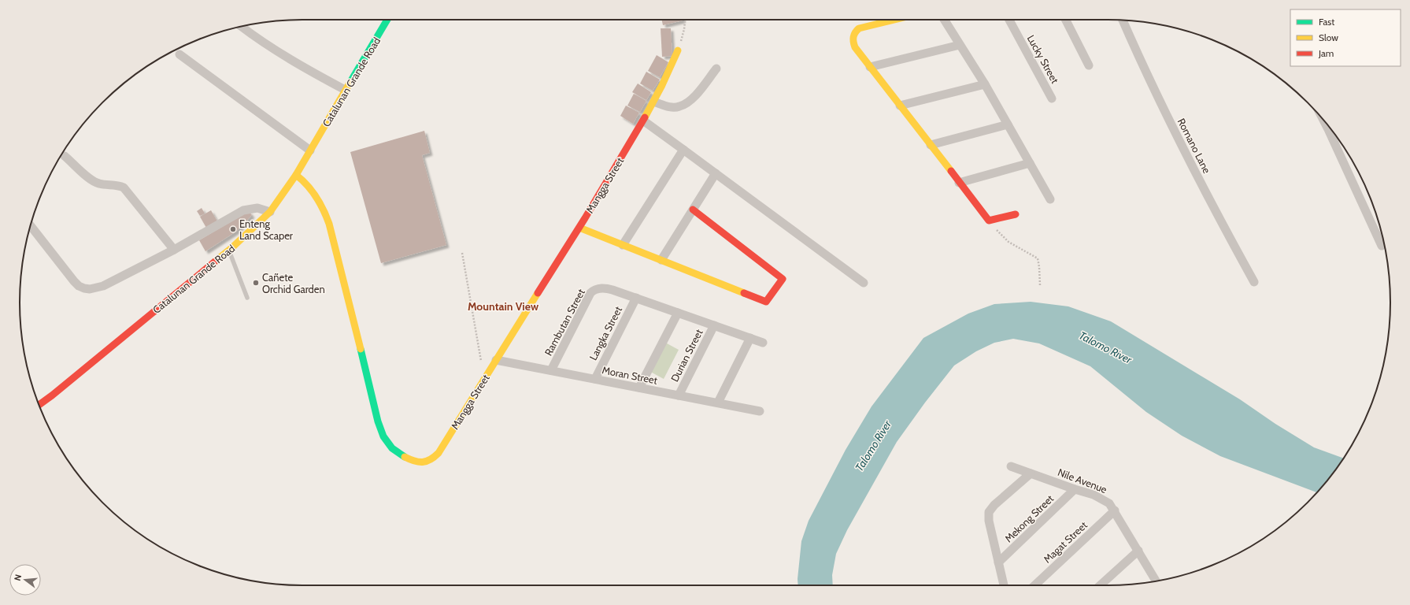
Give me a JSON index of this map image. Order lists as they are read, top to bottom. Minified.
{"streets":{"street":["Lucky Street","Catalunan Grande Road","Romano Lane","Mangga Street","Rambutan Street","Langka Street","Durian Street","Moran Street","Nile Avenue","Mekong Street","Magat Street"]},"crossings":[["Catalunan Grande Road","Mangga Street"],["Mangga Street","Moran Street"],["Rambutan Street","Langka Street"],["Rambutan Street","Moran Street"],["Langka Street","Moran Street"],["Durian Street","Moran Street"],["Nile Avenue","Mekong Street"],["Nile Avenue","Magat Street"]],"districts":["Mountain View"],"water":["Talomo River"],"places":["Enteng Land Scaper","Cañete Orchid Garden"],"legend":["Fast","Slow","Jam"],"north":"left"}
